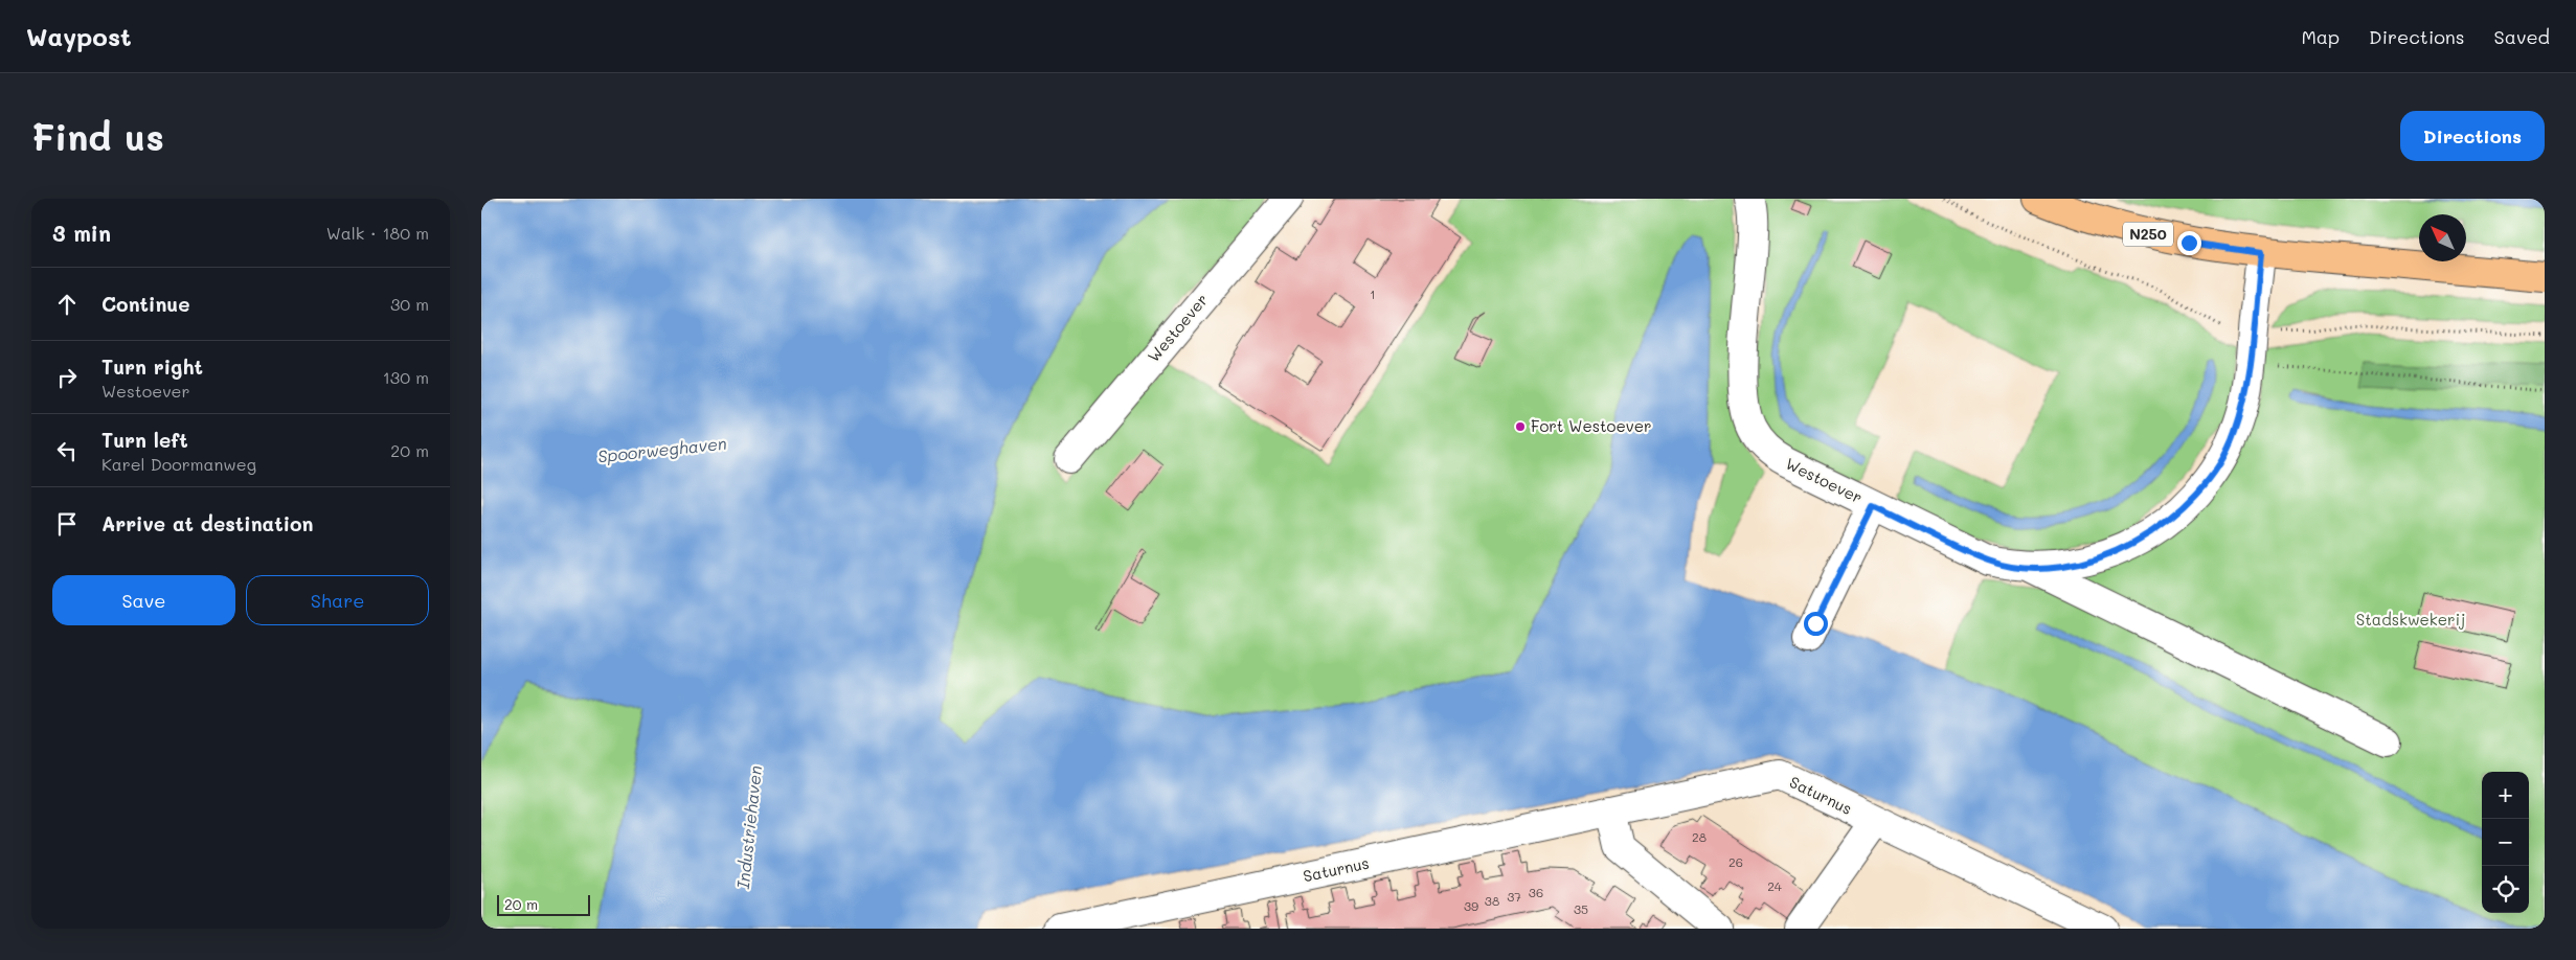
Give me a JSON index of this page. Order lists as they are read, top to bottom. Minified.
{"streets":{"main road":["N250"],"street":["Westoever","Saturnus"]},"crossings":[["N250","Westoever"]],"water":["Spoorweghaven","Industriehaven"],"parks":["Stadskwekerij"],"places":["Fort Westoever"],"house_numbers":["1","28","26","24","36","37","38","39","35"],"scale_bar":"20 m","north":"top left","page":{"header":"Waypost","nav":["Map","Directions","Saved"],"buttons":["Directions",["Save","Share"]],"title":"Find us","heading":["3 min","Walk · 180 m"],"list":[["Continue","30 m"],["Turn right","Westoever","130 m"],["Turn left","Karel Doormanweg","20 m"],"Arrive at destination"],"map_buttons":["+","−"],"scale":"20 m"}}
